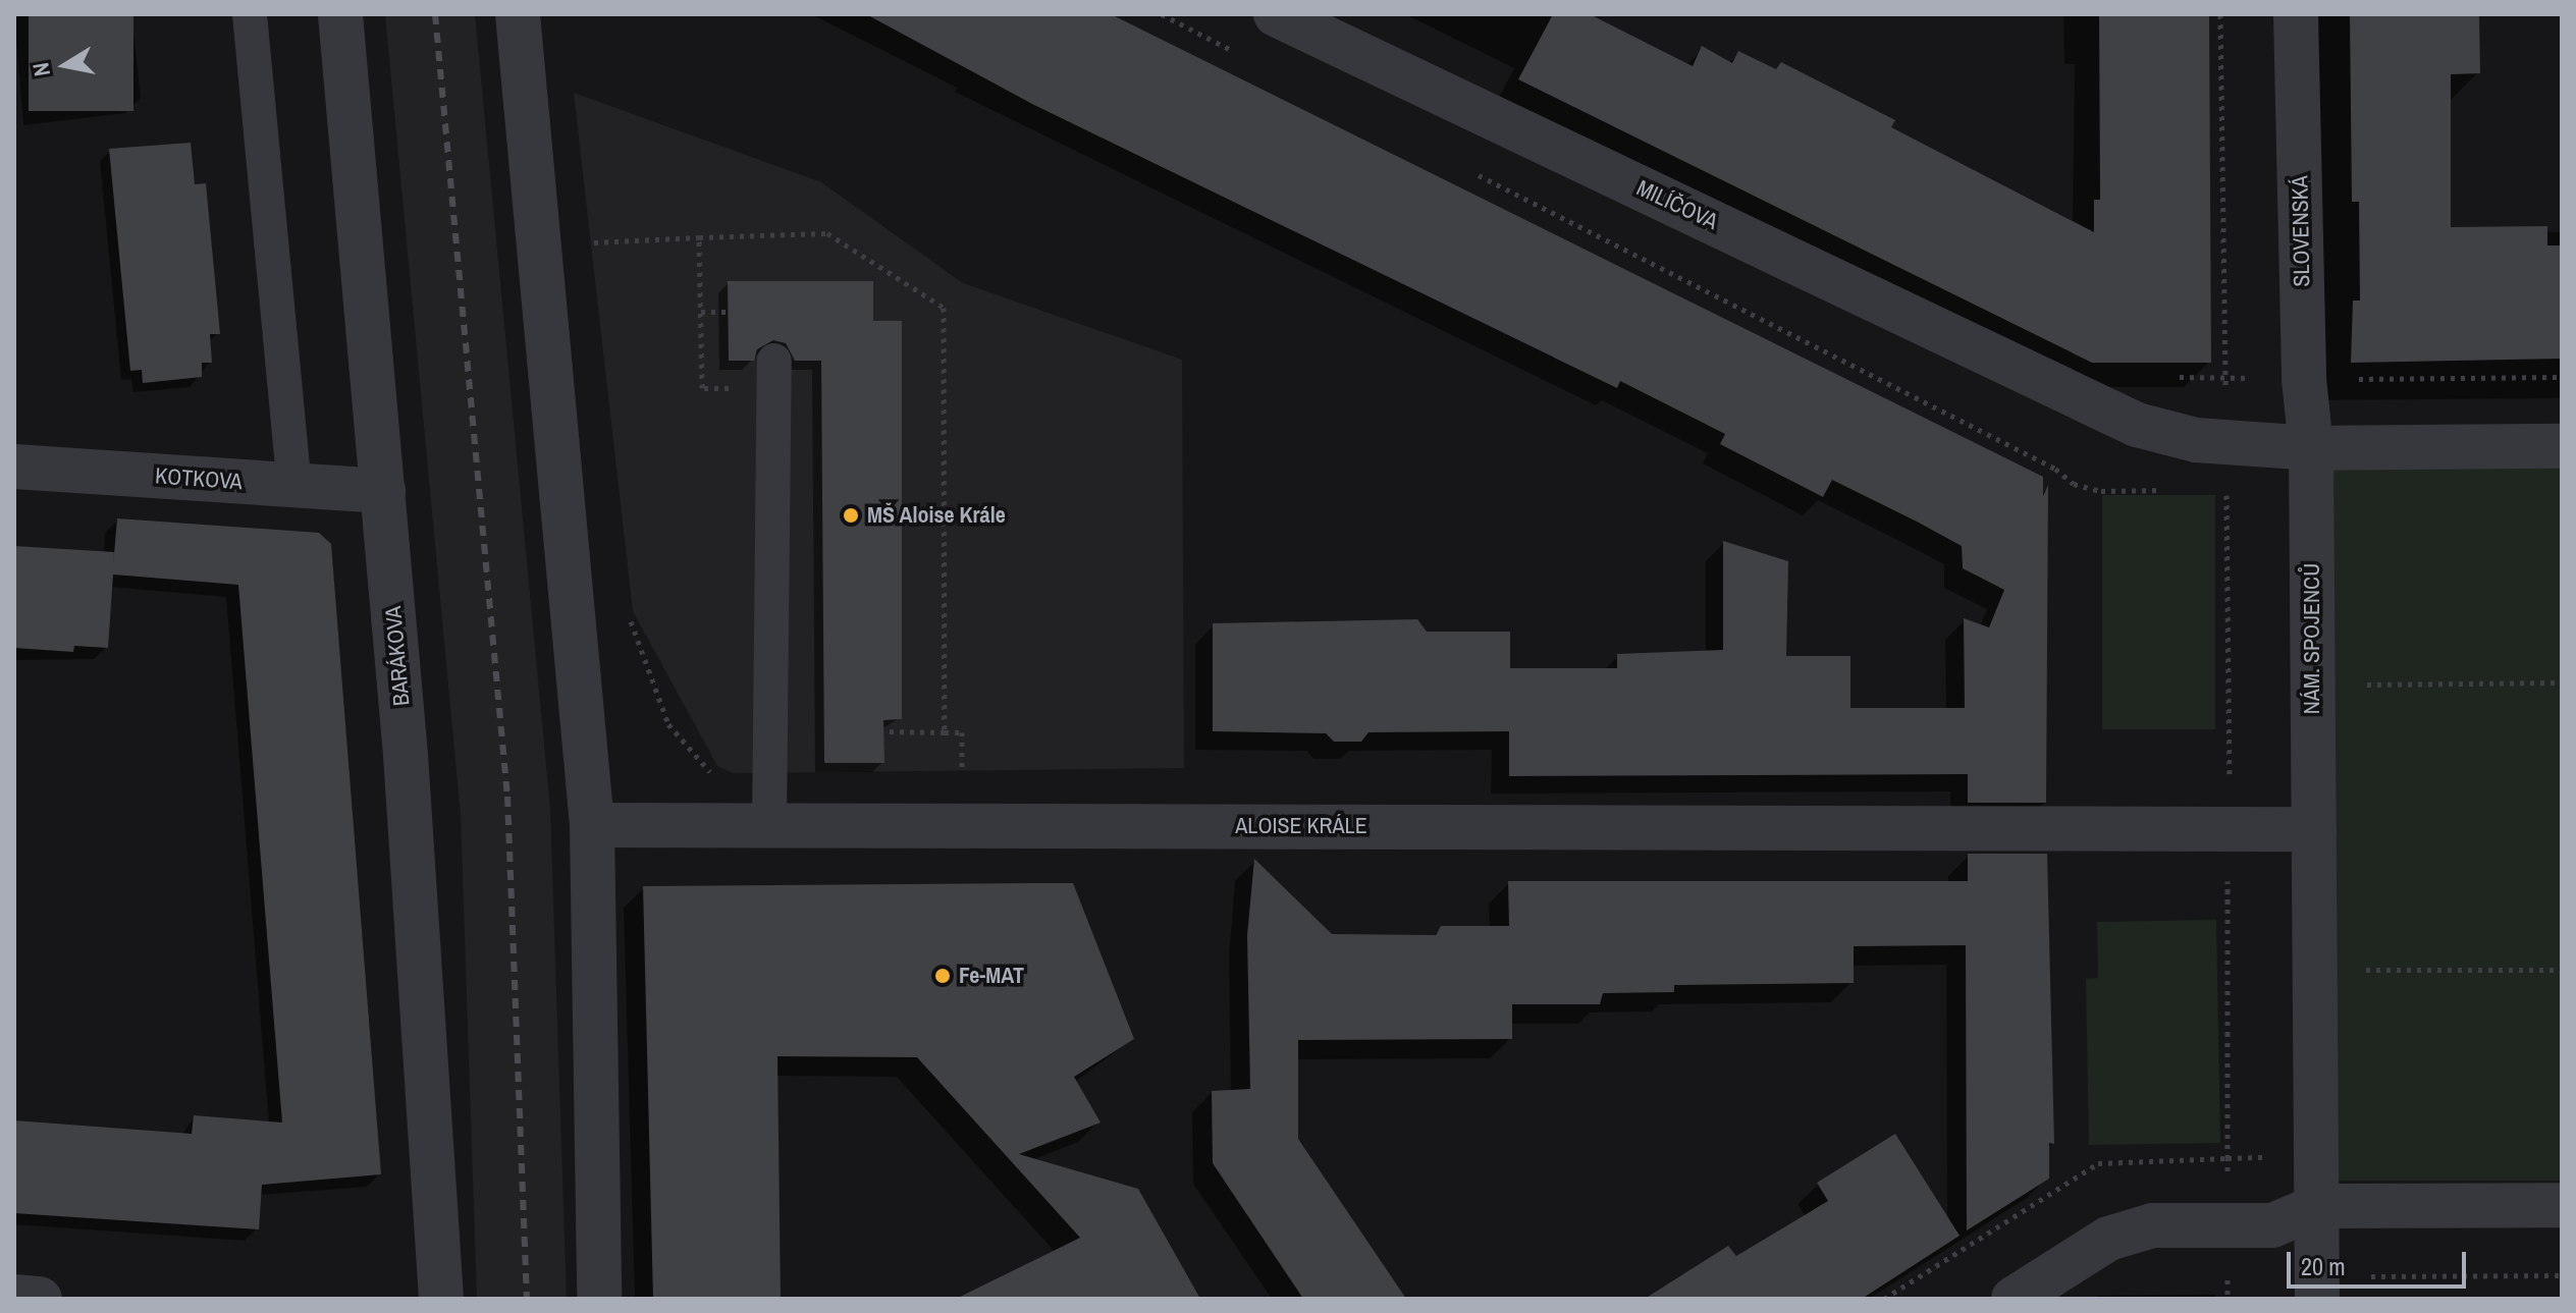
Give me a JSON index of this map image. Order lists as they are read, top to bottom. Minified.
{"streets":{"street":["MILÍČOVA","SLOVENSKÁ","KOTKOVA","NÁM. SPOJENCŮ","BARÁKOVA","ALOISE KRÁLE"]},"crossings":[["SLOVENSKÁ","NÁM. SPOJENCŮ"],["KOTKOVA","BARÁKOVA"],["NÁM. SPOJENCŮ","ALOISE KRÁLE"]],"places":["MŠ Aloise Krále","Fe-MAT"],"scale_bar":"20 m","north":"left"}
